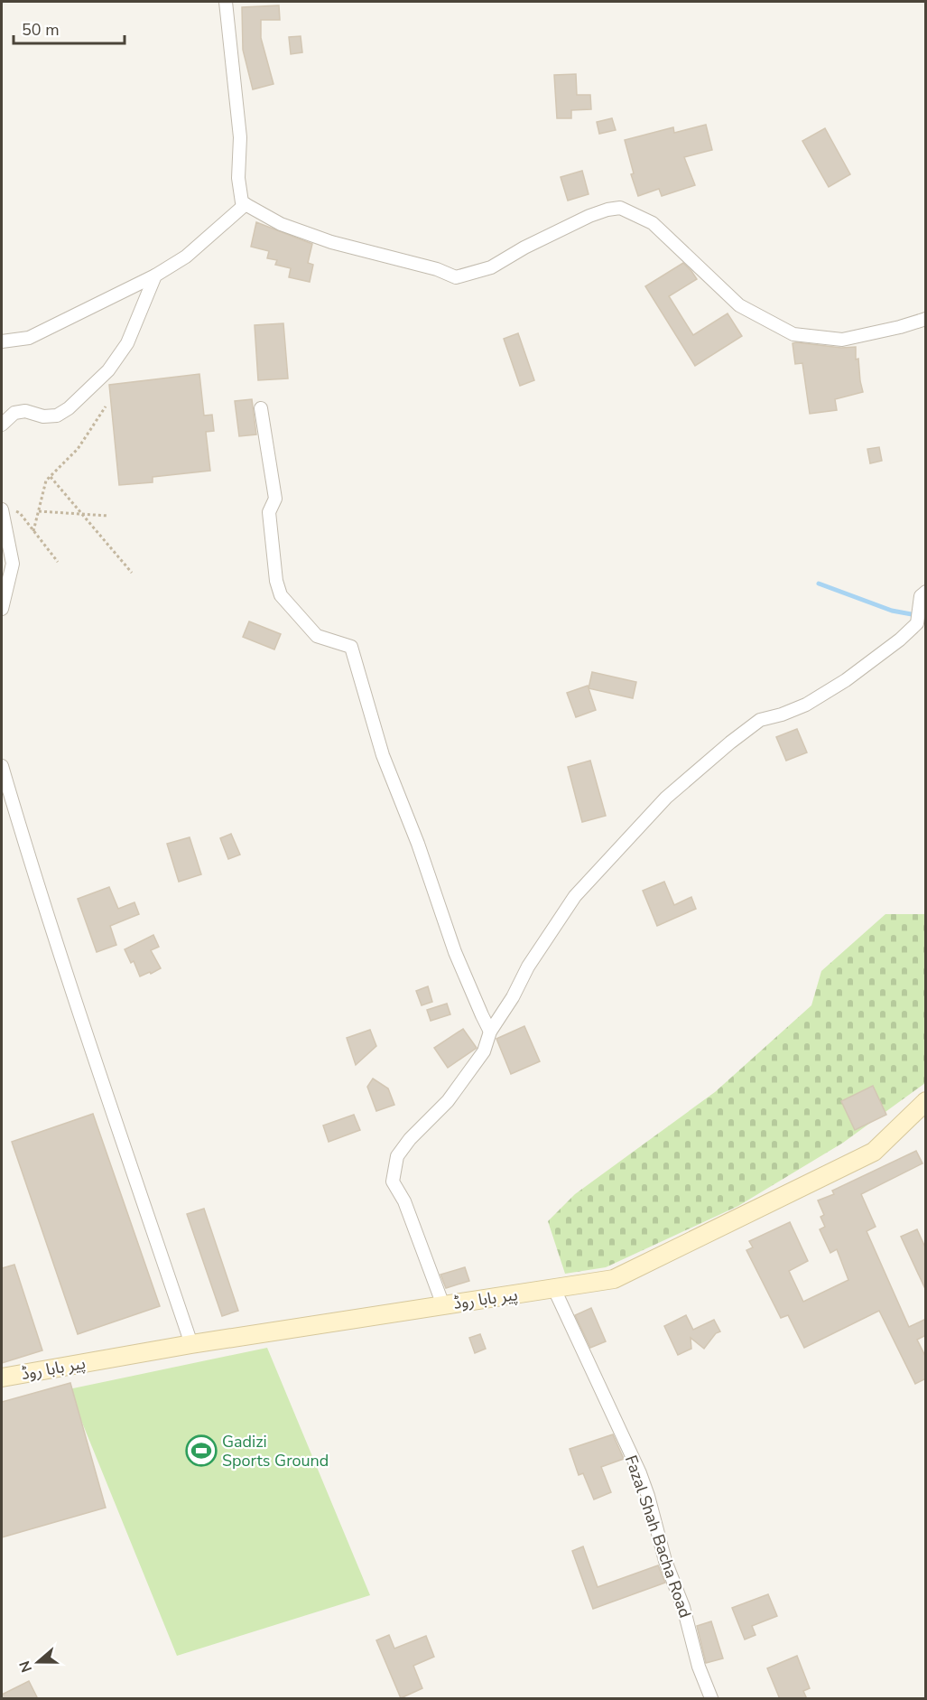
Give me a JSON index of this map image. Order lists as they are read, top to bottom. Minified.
{"streets":{"main road":["پیر بابا روڈ"],"street":["Fazal Shah Bacha Road"]},"crossings":[["پیر بابا روڈ","Fazal Shah Bacha Road"]],"places":{"sports":["Gadizi Sports Ground"]},"scale_bar":"50 m","north":"left"}
